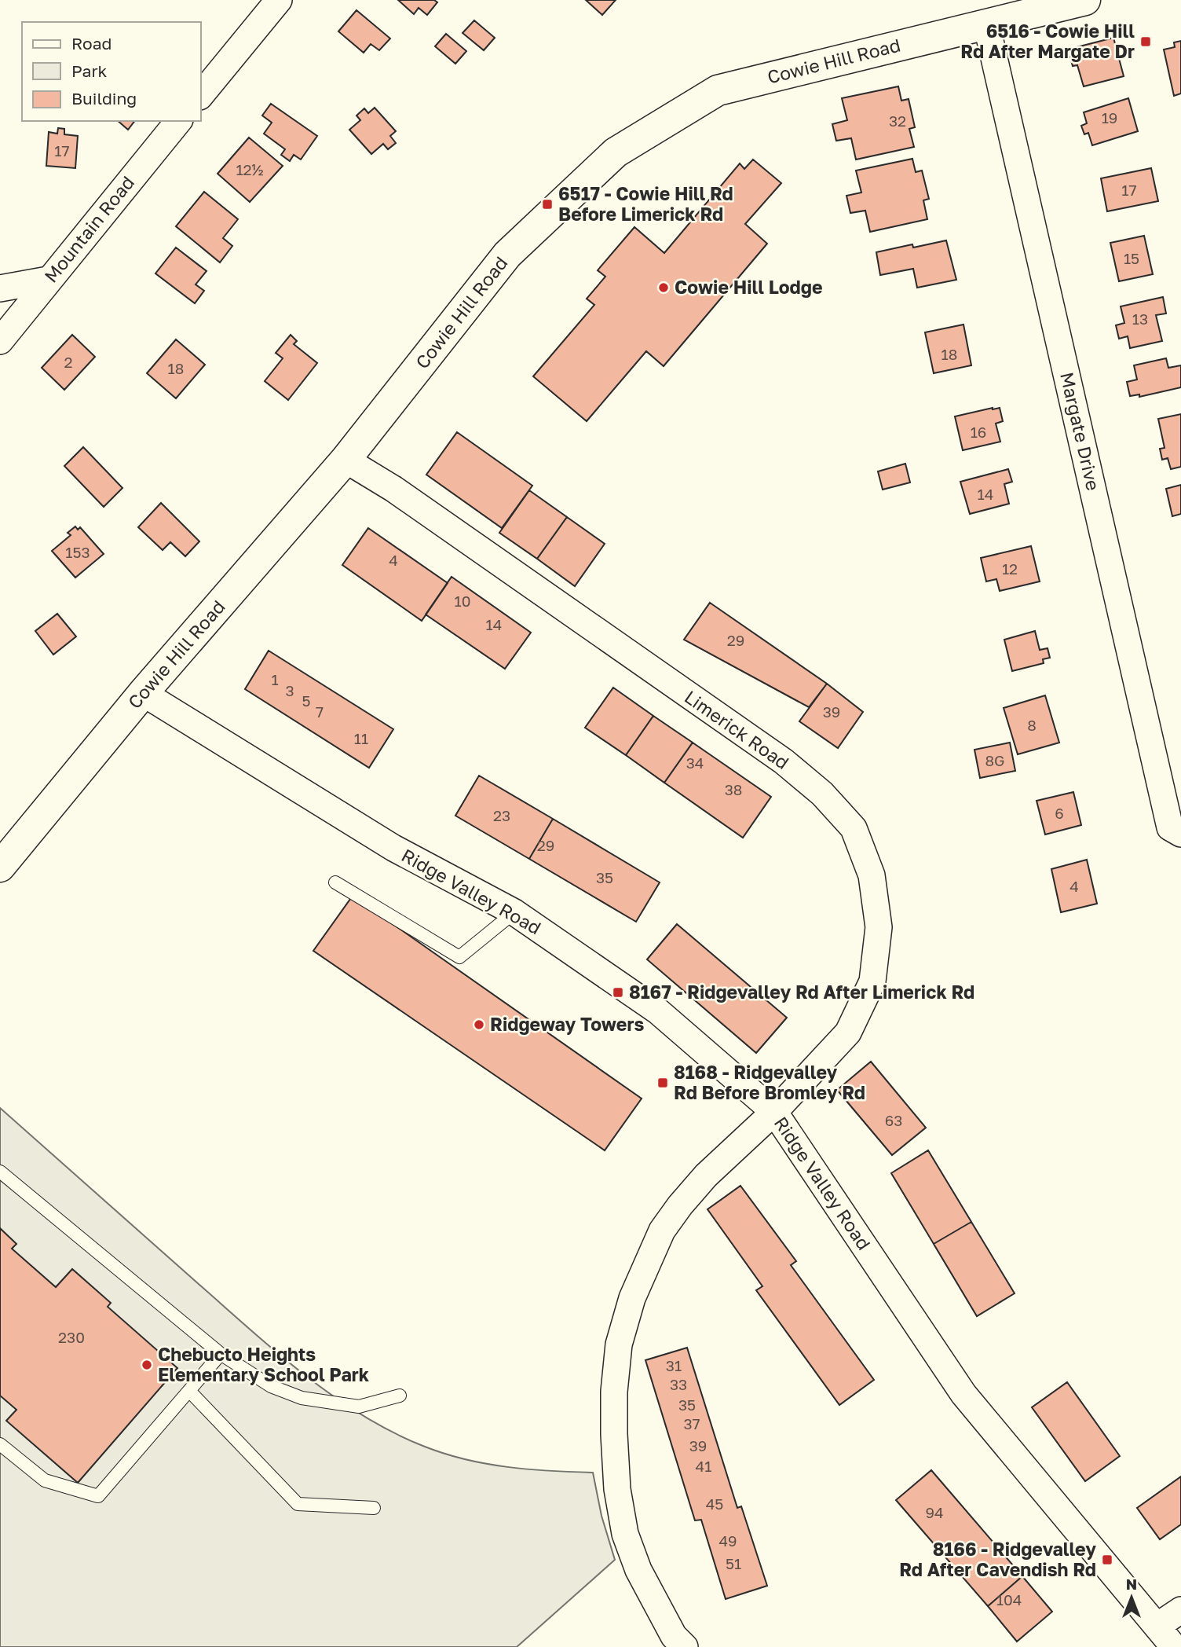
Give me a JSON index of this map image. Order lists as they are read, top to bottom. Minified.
{"streets":{"street":["Cowie Hill Road","Mountain Road","Margate Drive","Limerick Road","Ridge Valley Road"]},"crossings":[["Cowie Hill Road","Margate Drive"],["Cowie Hill Road","Limerick Road"],["Cowie Hill Road","Ridge Valley Road"],["Limerick Road","Ridge Valley Road"]],"places":{"transit":["6516 - Cowie Hill Rd After Margate Dr","6517 - Cowie Hill Rd Before Limerick Rd","8167 - Ridgevalley Rd After Limerick Rd","8168 - Ridgevalley Rd Before Bromley Rd","8166 - Ridgevalley Rd After Cavendish Rd"],"other":["Cowie Hill Lodge","Ridgeway Towers","Chebucto Heights Elementary School Park"]},"house_numbers":["19","32","17","12½","17","15","13","18","2","18","16","14","153","4","12","10","14","29","1","3","5","7","39","8","11","8G","34","38","6","23","29","35","4","63","230","31","33","35","37","39","41","45","94","49","51","104"],"legend":["Road","Park","Building"],"north":"top"}
